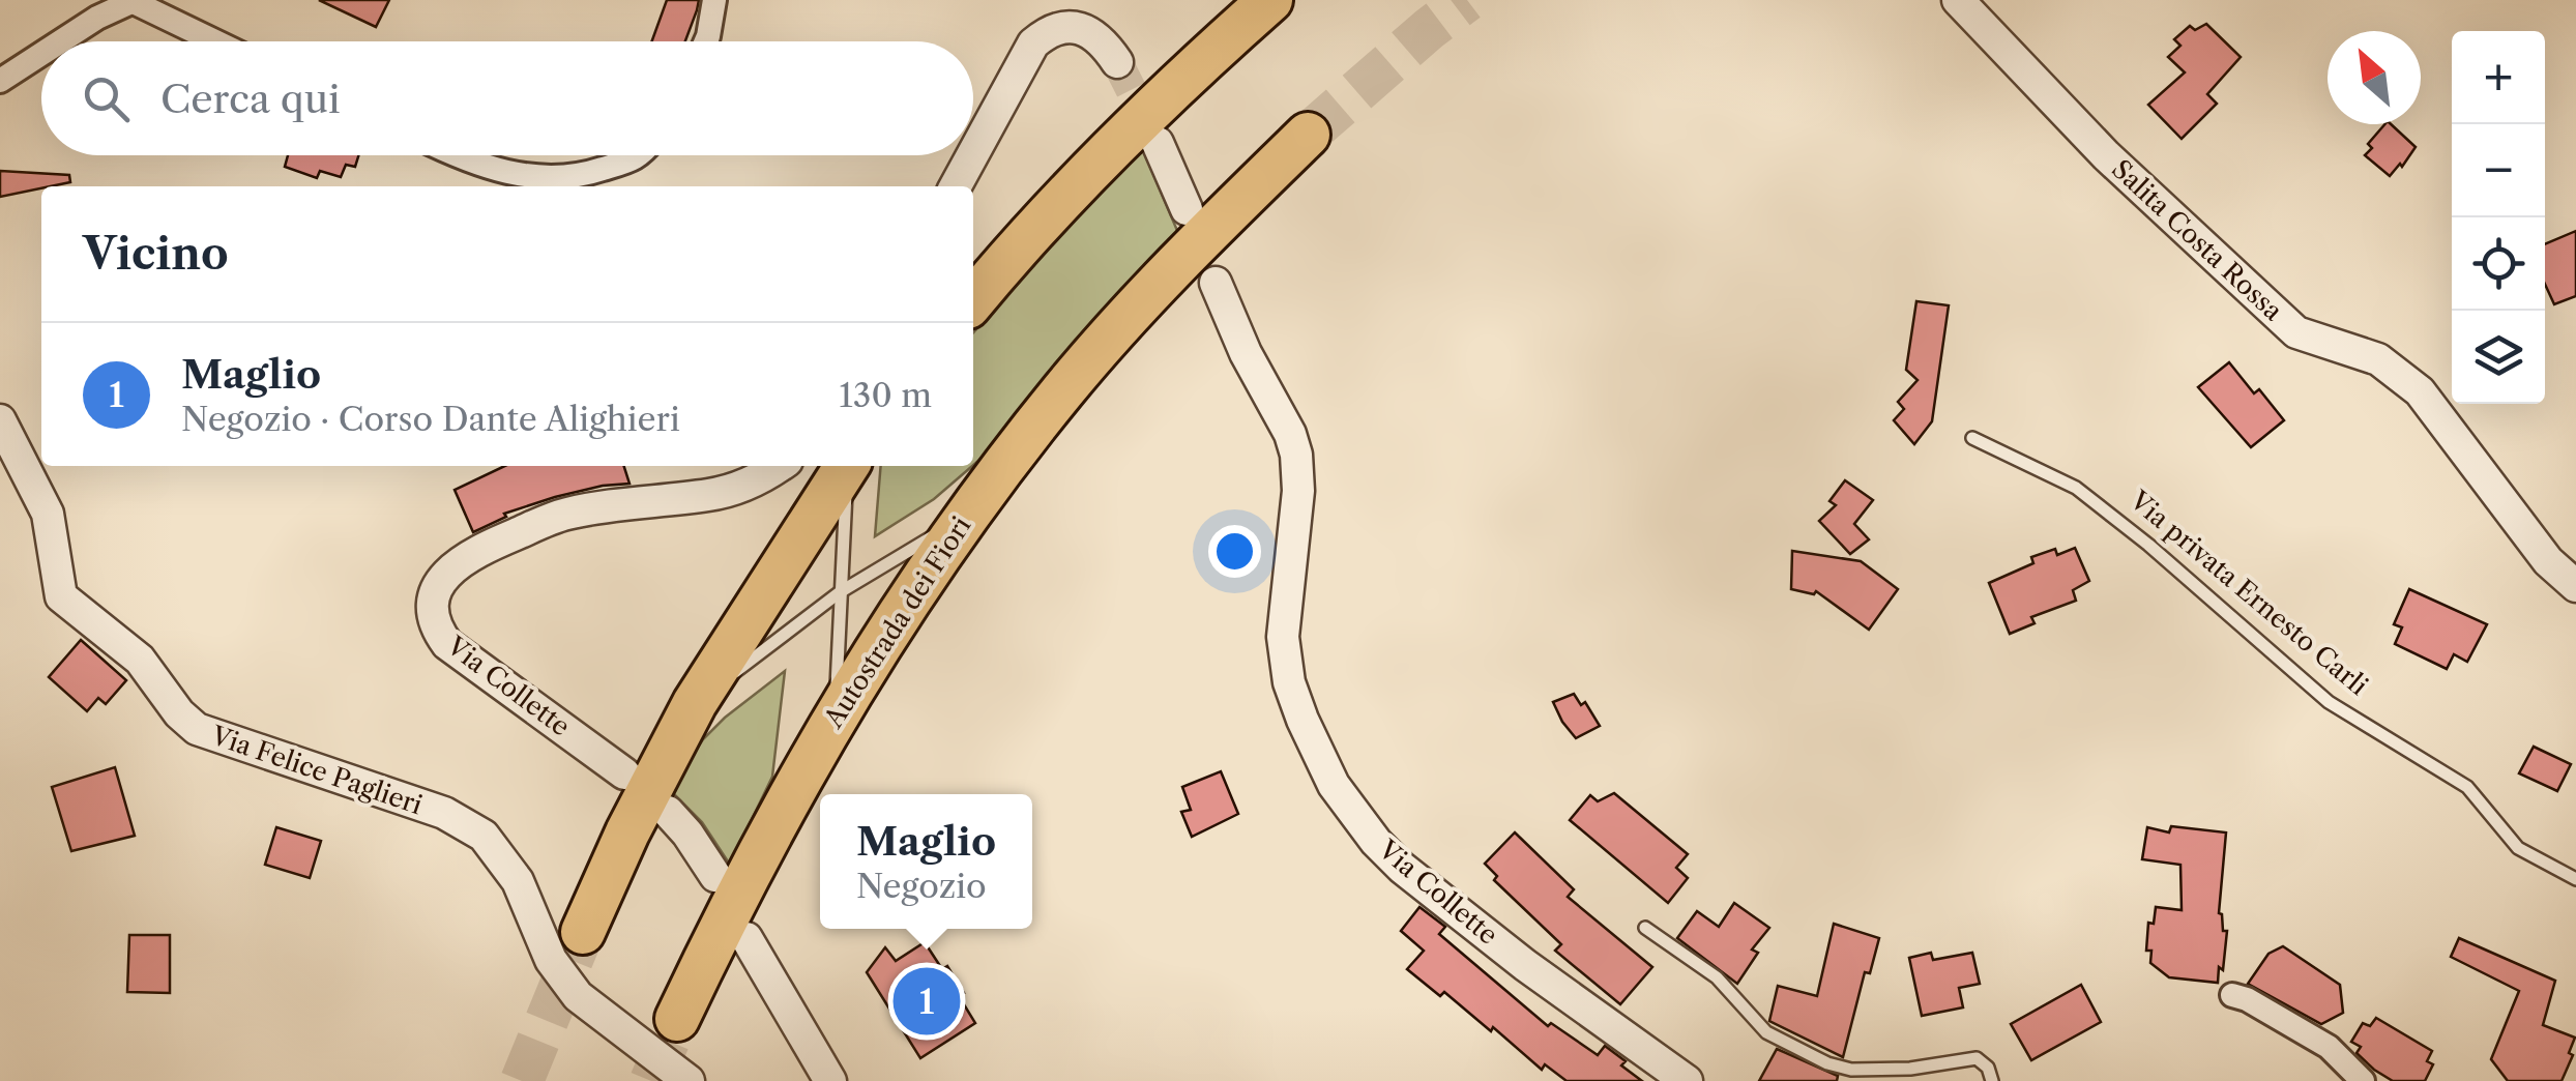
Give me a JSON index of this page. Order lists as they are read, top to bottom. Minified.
{"streets":{"highway":["Autostrada dei Fiori"],"street":["Salita Costa Rossa","Via Collette","Via Felice Paglieri"],"lane":["Via privata Ernesto Carli"]},"north":"top left","page":{"map_buttons":["+","−"],"search":"Cerca qui","heading":"Vicino","list":[{"mark":"1","name":"Maglio","note":"Negozio · Corso Dante Alighieri","value":"130 m"}],"popup":["Maglio","Negozio"],"pins":"1"}}
